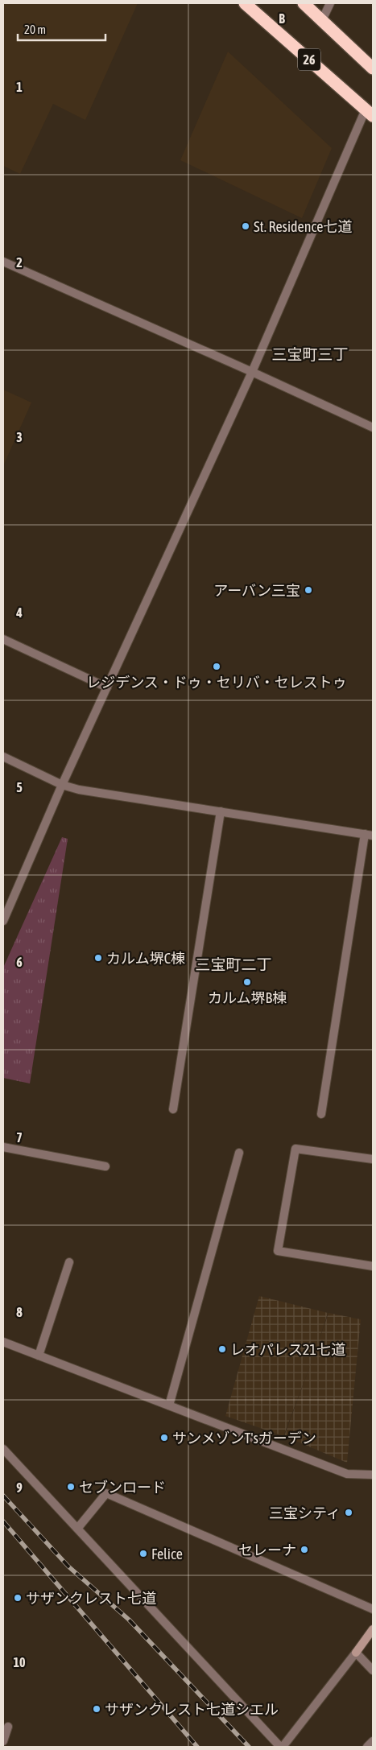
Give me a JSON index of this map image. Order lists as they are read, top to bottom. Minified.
{"streets":{"highway":["26"]},"districts":["三宝町三丁","三宝町二丁"],"places":["St. Residence七道","アーバン三宝","レジデンス・ドゥ・セリバ・セレストゥ","カルム堺C棟","カルム堺B棟","レオパレス21七道","サンメゾンT'sガーデン","セブンロード","三宝シティ","セレーナ","Felice","サザンクレスト七道","サザンクレスト七道シエル"],"scale_bar":"20 m","grid":{"columns":["B"],"rows":["1","2","3","4","5","6","7","8","9","10"]}}
